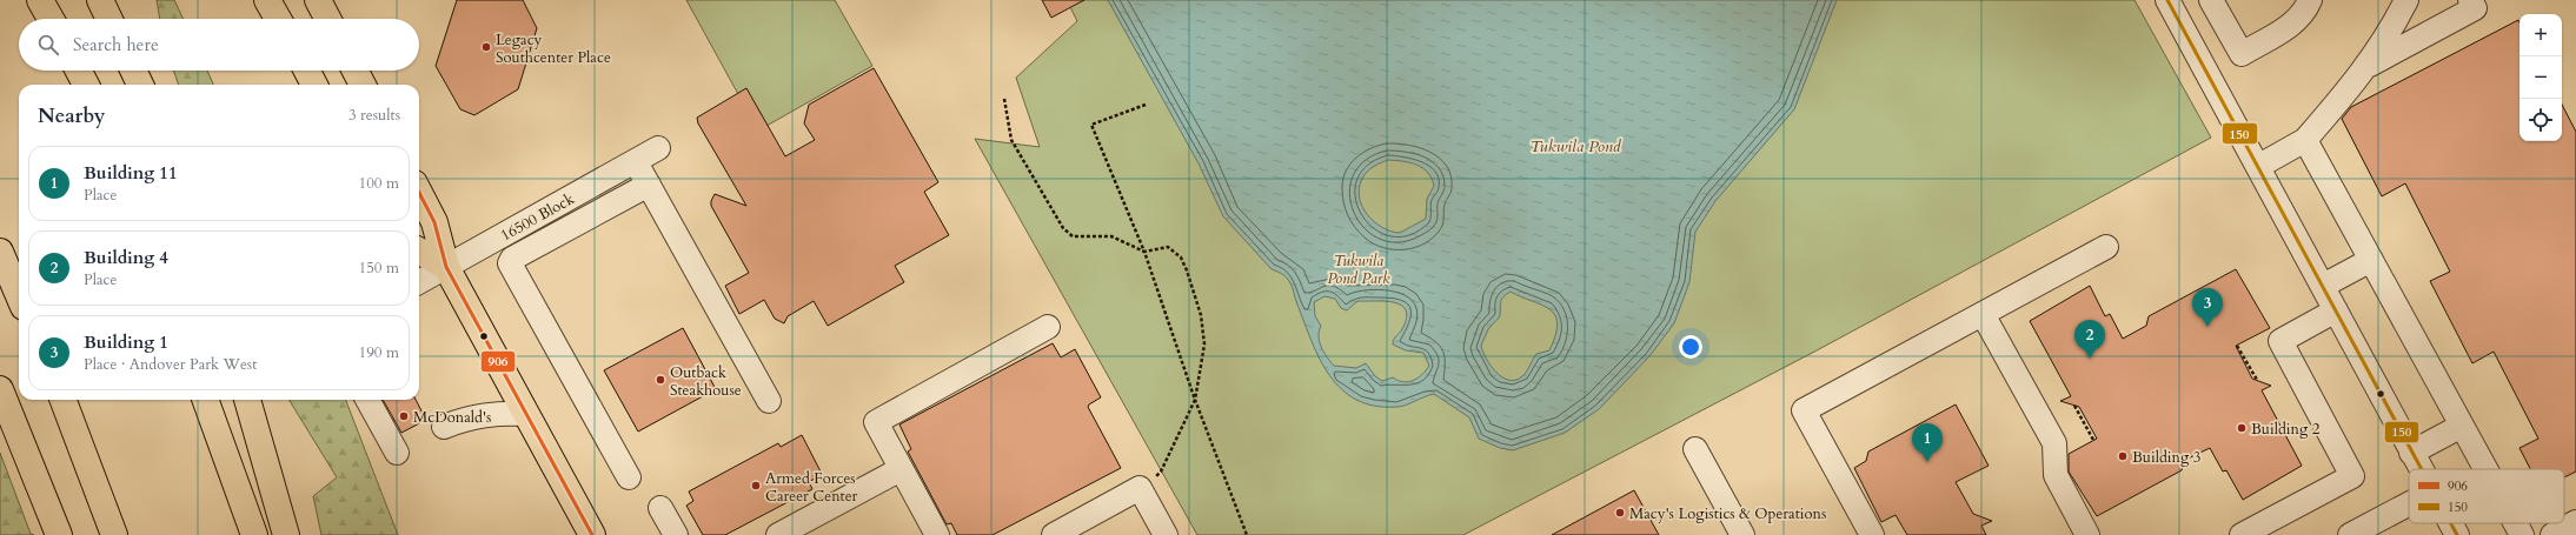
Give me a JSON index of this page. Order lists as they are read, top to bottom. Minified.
{"streets":{"street":["16500 Block"]},"water":["Tukwila Pond"],"parks":["Tukwila Pond Park"],"places":["Legacy Southcenter Place","Outback Steakhouse","McDonald's","Building 2","Building 3","Armed Forces Career Center","Macy's Logistics & Operations"],"lines":["transit line 150","transit line 906"],"legend":["906","150"],"page":{"map_buttons":["+","−"],"search":"Search here","heading":["Nearby","3 results"],"list":[{"mark":"1","name":"Building 11","note":"Place","value":"100 m"},{"mark":"2","name":"Building 4","note":"Place","value":"150 m"},{"mark":"3","name":"Building 1","note":"Place · Andover Park West","value":"190 m"}],"pins":["3","2","1"]}}
